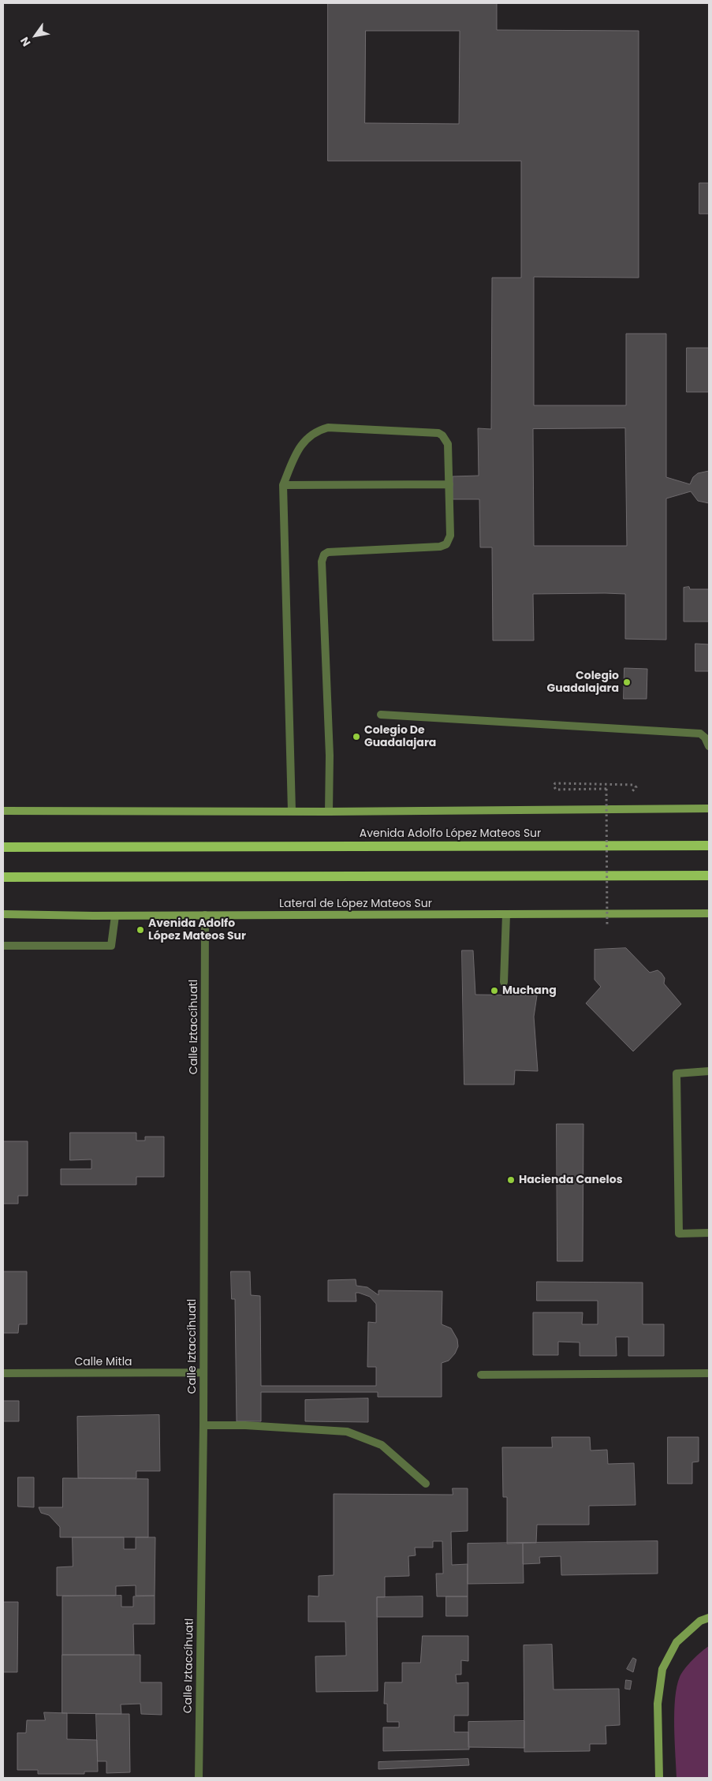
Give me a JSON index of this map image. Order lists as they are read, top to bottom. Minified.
{"streets":{"main road":["Avenida Adolfo López Mateos Sur","Lateral de López Mateos Sur"],"street":["Calle Iztaccíhuatl","Calle Mitla"]},"crossings":[["Lateral de López Mateos Sur","Calle Iztaccíhuatl"],["Calle Iztaccíhuatl","Calle Mitla"]],"places":["Colegio Guadalajara","Colegio De Guadalajara","Avenida Adolfo López Mateos Sur","Muchang","Hacienda Canelos"],"north":"bottom left"}
